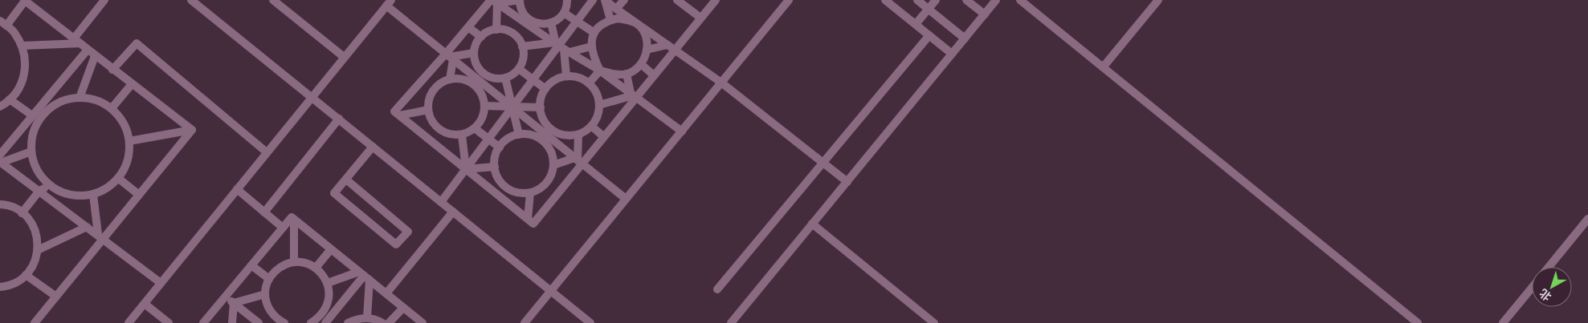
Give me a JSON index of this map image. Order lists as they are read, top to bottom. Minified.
{"north":"bottom left"}
